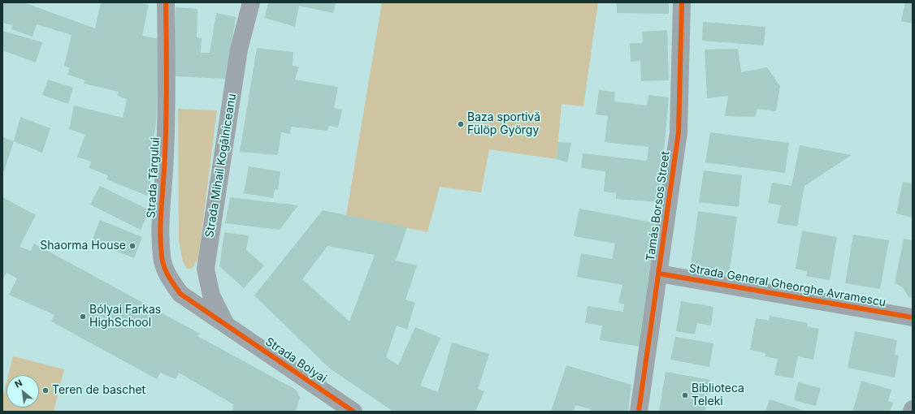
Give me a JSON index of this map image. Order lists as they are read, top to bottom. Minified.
{"streets":{"street":["Strada Mihail Kogălniceanu","Strada Târgului","Tamás Borsos Street","Strada General Gheorghe Avramescu","Strada Bolyai"]},"crossings":[["Strada Mihail Kogălniceanu","Strada Târgului"],["Strada Mihail Kogălniceanu","Strada Bolyai"],["Strada Târgului","Strada Bolyai"],["Tamás Borsos Street","Strada General Gheorghe Avramescu"]],"places":["Baza sportivă Fülöp György","Shaorma House","Bólyai Farkas HighSchool","Teren de baschet","Biblioteca Teleki"],"north":"top left"}
